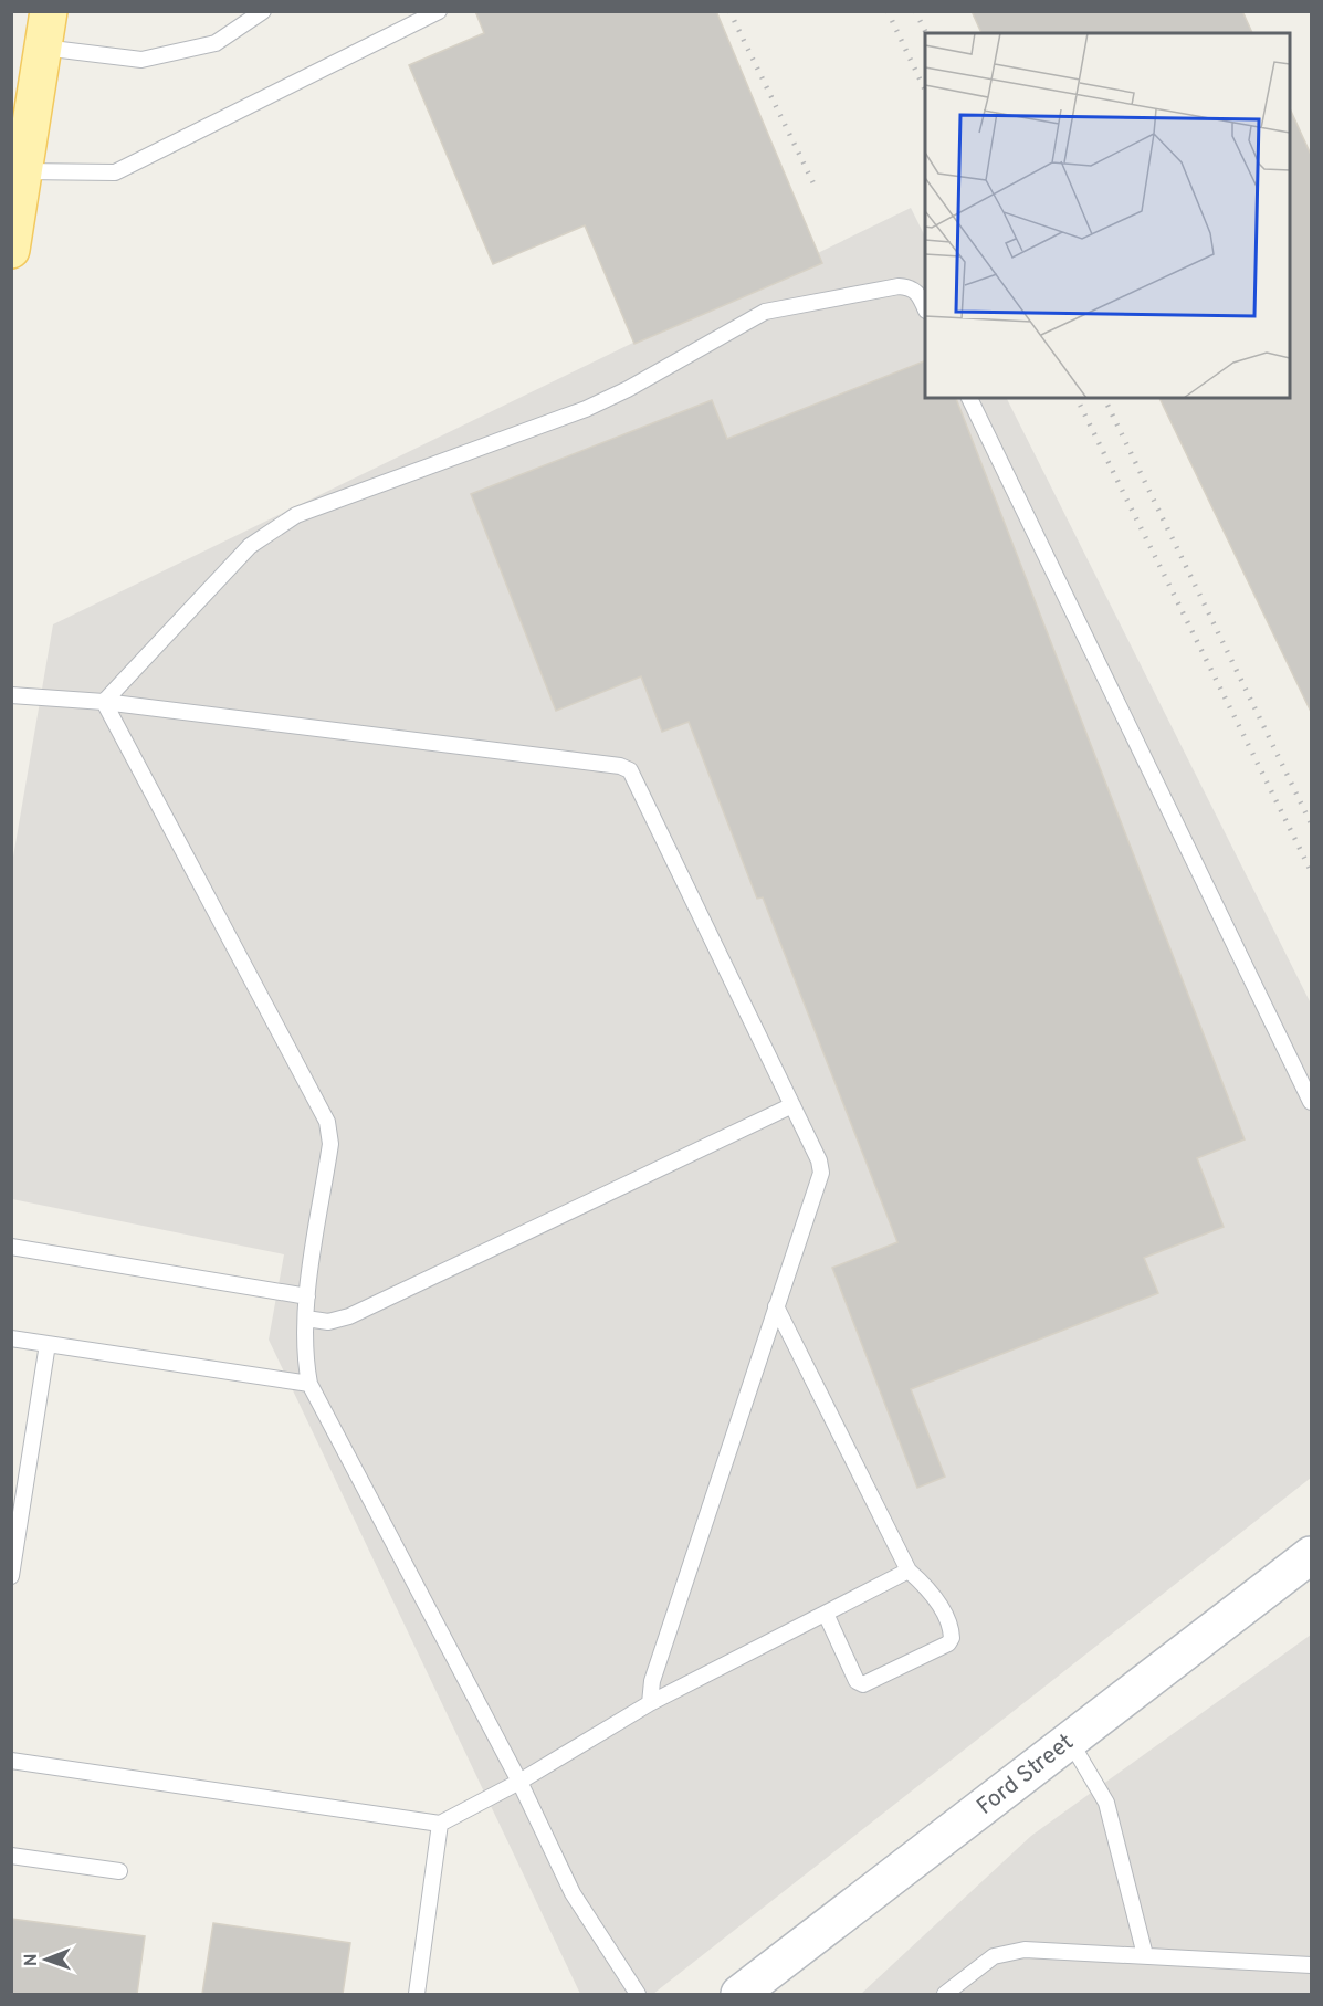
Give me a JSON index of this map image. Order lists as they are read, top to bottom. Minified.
{"streets":{"main road":["Ford Street"]},"north":"left"}
